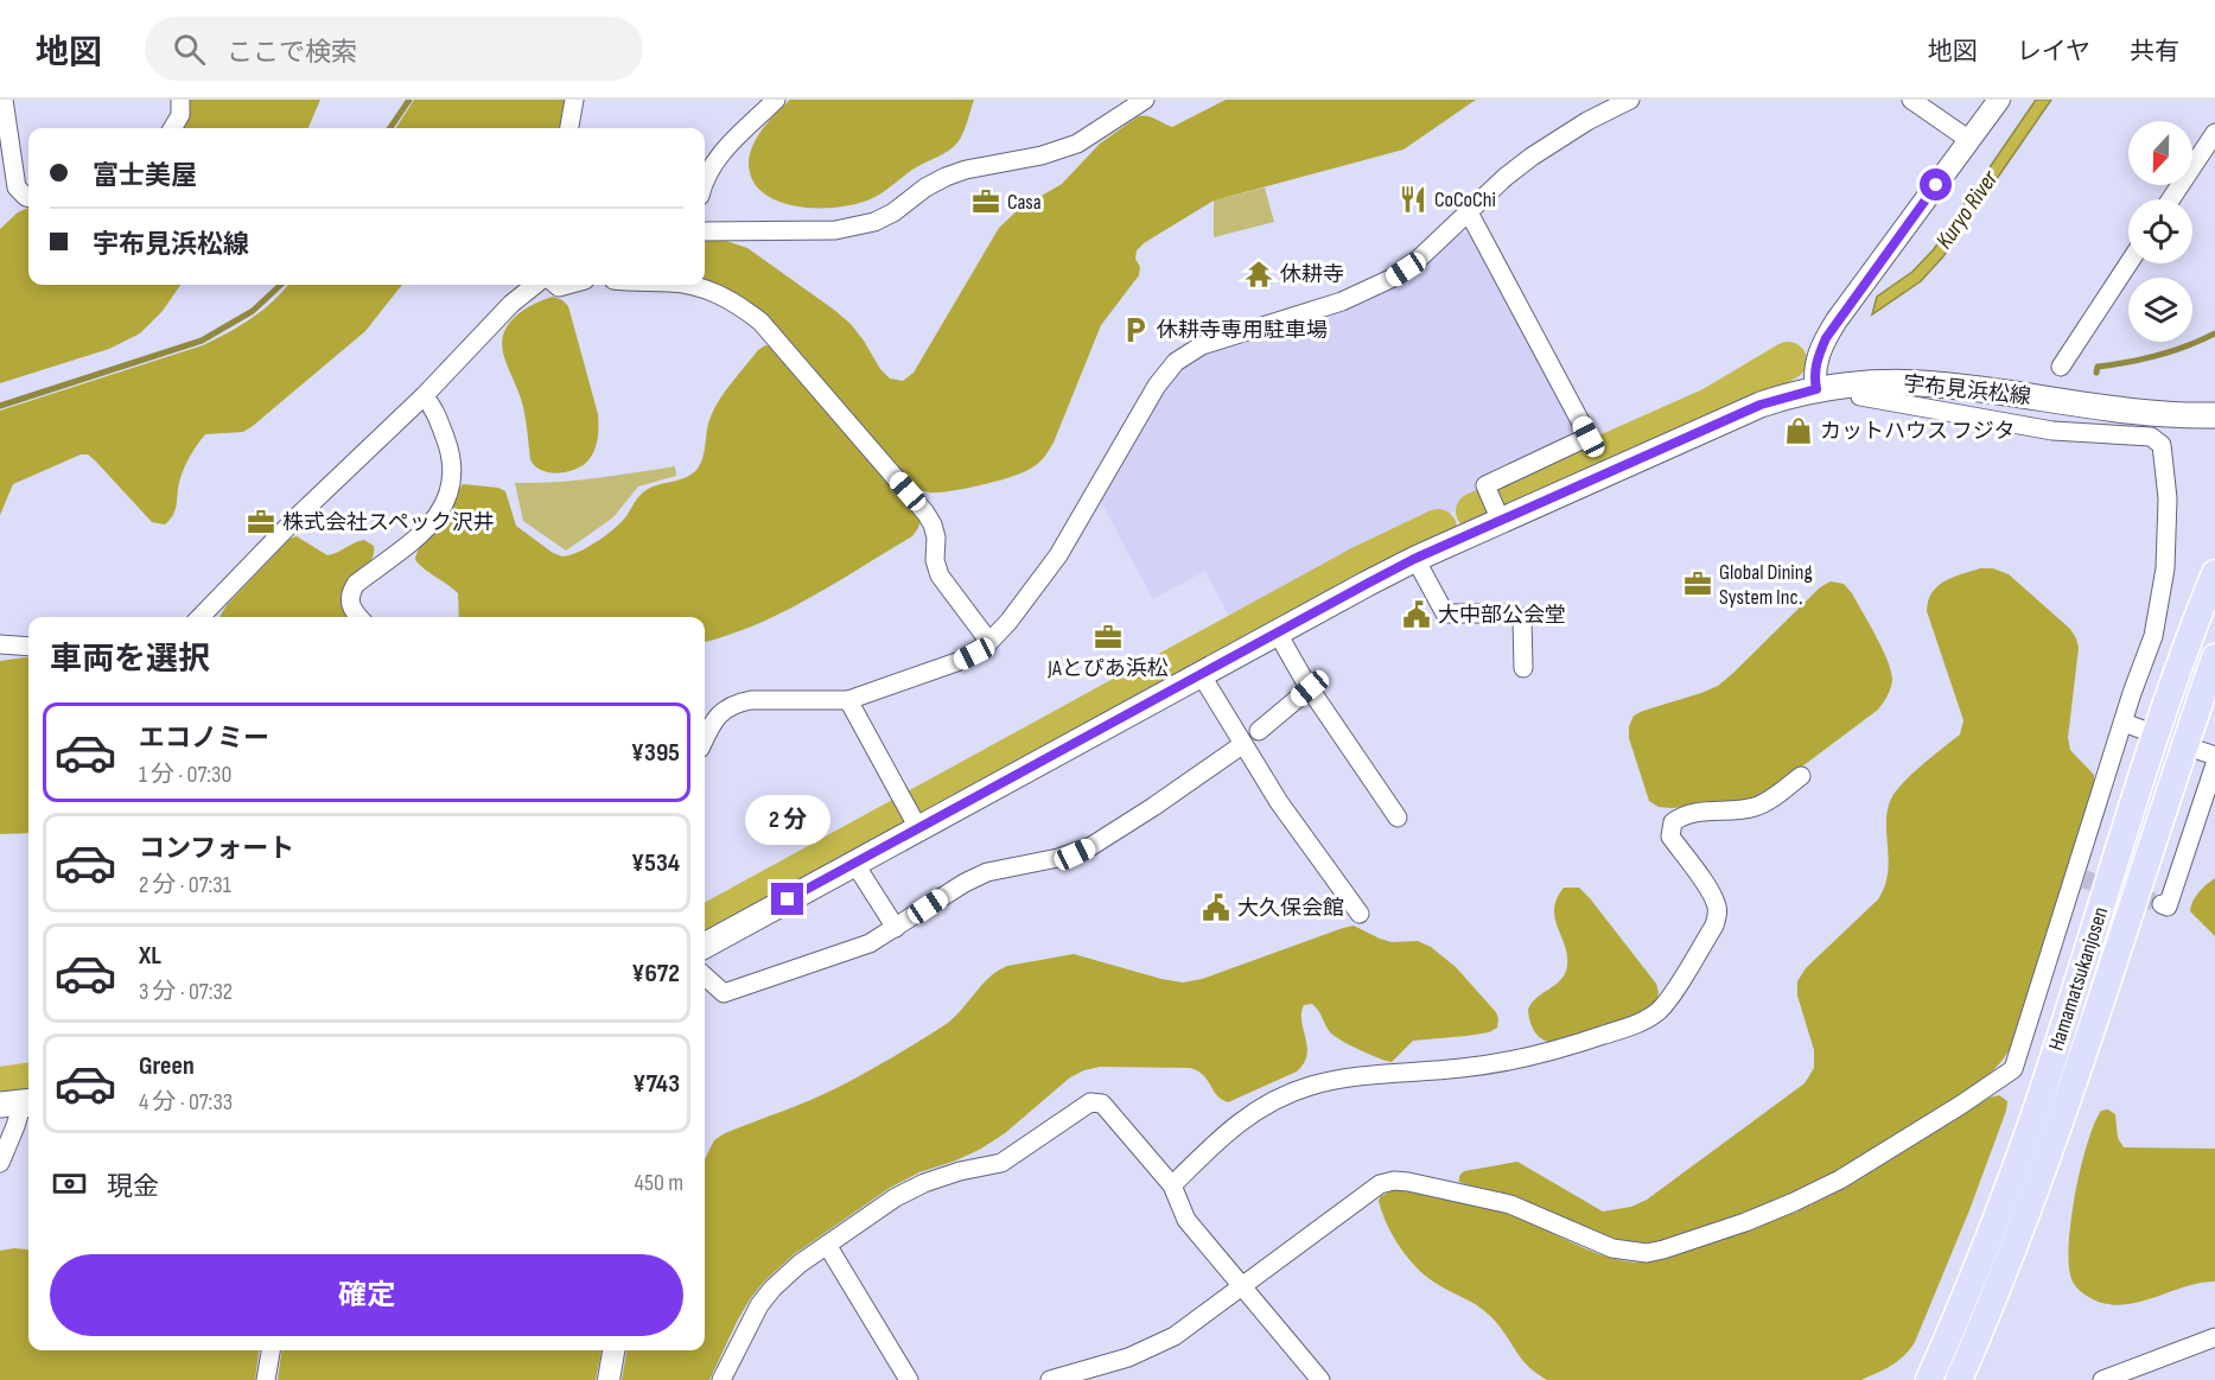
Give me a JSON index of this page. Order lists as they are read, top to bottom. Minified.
{"streets":{"main road":["宇布見浜松線","Hamamatsukanjosen"]},"water":["Kuryo River"],"places":{"restaurant":["CoCoChi"],"office":["Casa","株式会社スペック沢井","Global Dining System Inc.","JAとぴあ浜松"],"temple":["休耕寺"],"parking":["休耕寺専用駐車場"],"shop":["カットハウス フジタ"],"public building":["大中部公会堂","大久保会館"]},"north":"bottom","page":{"header":"地図","search":"ここで検索","nav":["地図","レイヤ","共有"],"banner":["富士美屋","宇布見浜松線"],"heading":"車両を選択","list":[{"name":"エコノミー","note":"1 分 · 07:30","value":"¥395"},{"name":"コンフォート","note":"2 分 · 07:31","value":"¥534"},{"name":"XL","note":"3 分 · 07:32","value":"¥672"},{"name":"Green","note":"4 分 · 07:33","value":"¥743"}],"bubble":"2 分","pay":["現金","450 m"],"buttons":"確定"}}
